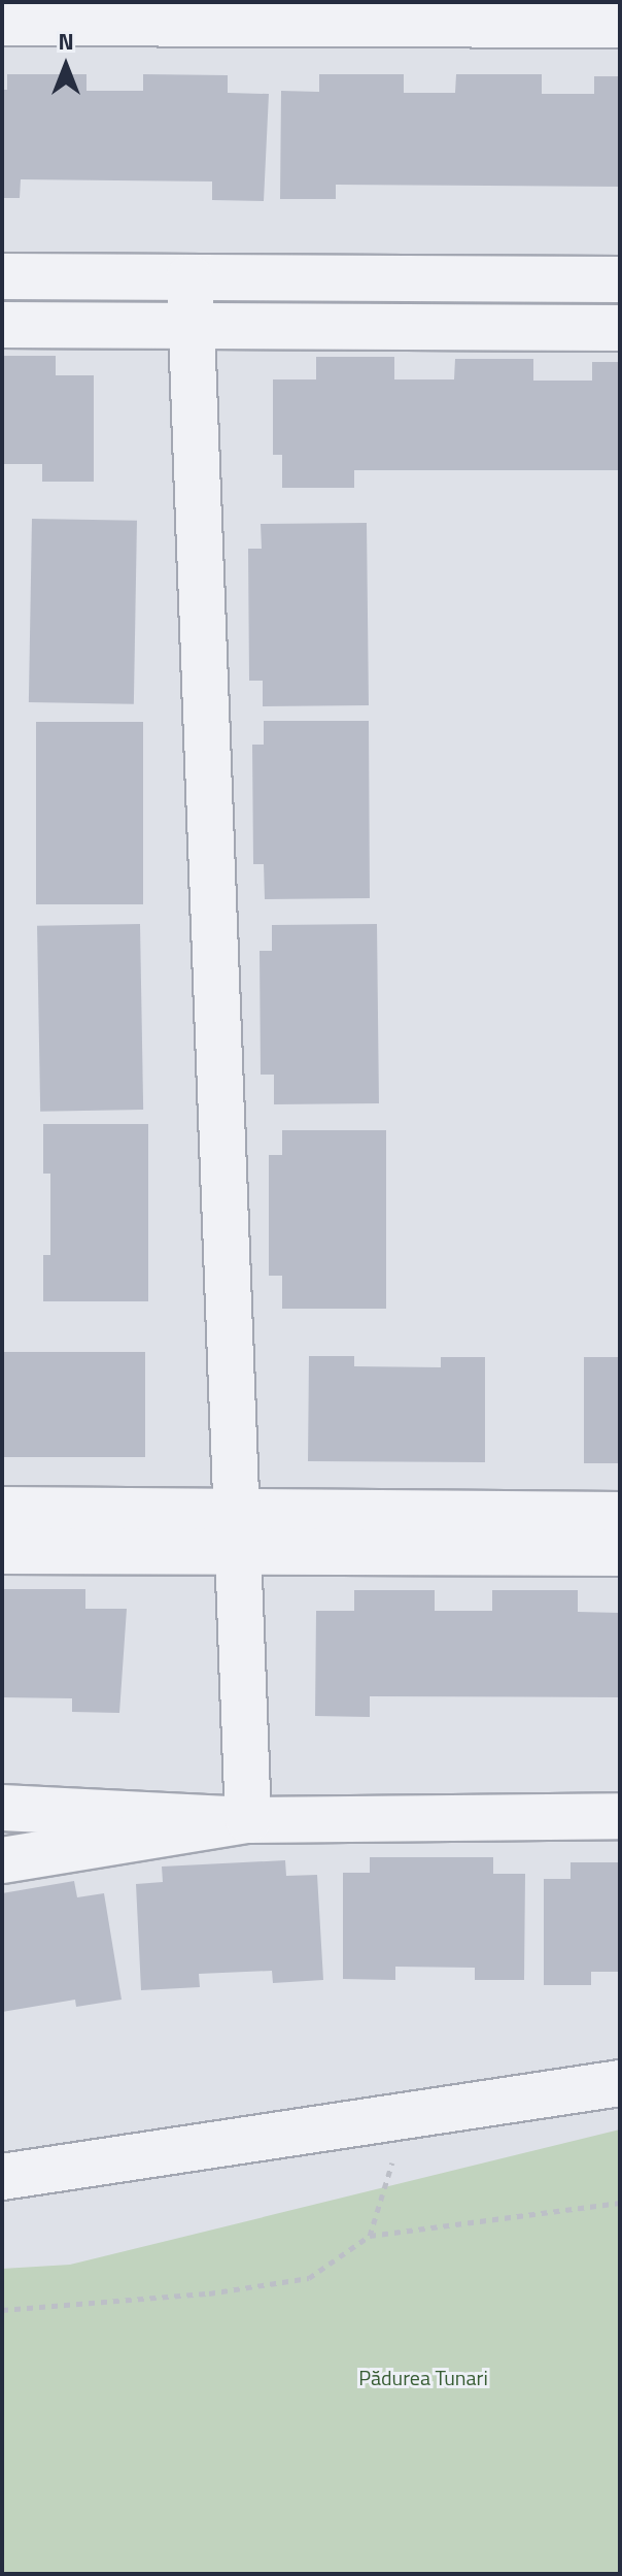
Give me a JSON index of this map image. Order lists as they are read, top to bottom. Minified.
{"parks":["Pădurea Tunari"],"north":"top"}
